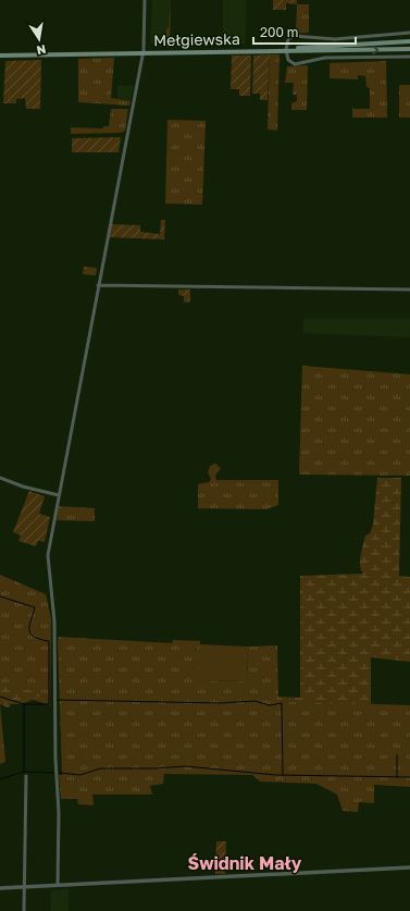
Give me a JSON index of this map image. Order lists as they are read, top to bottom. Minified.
{"streets":{"main road":["Mełgiewska"]},"districts":["Świdnik Mały"],"scale_bar":"200 m","north":"bottom"}
